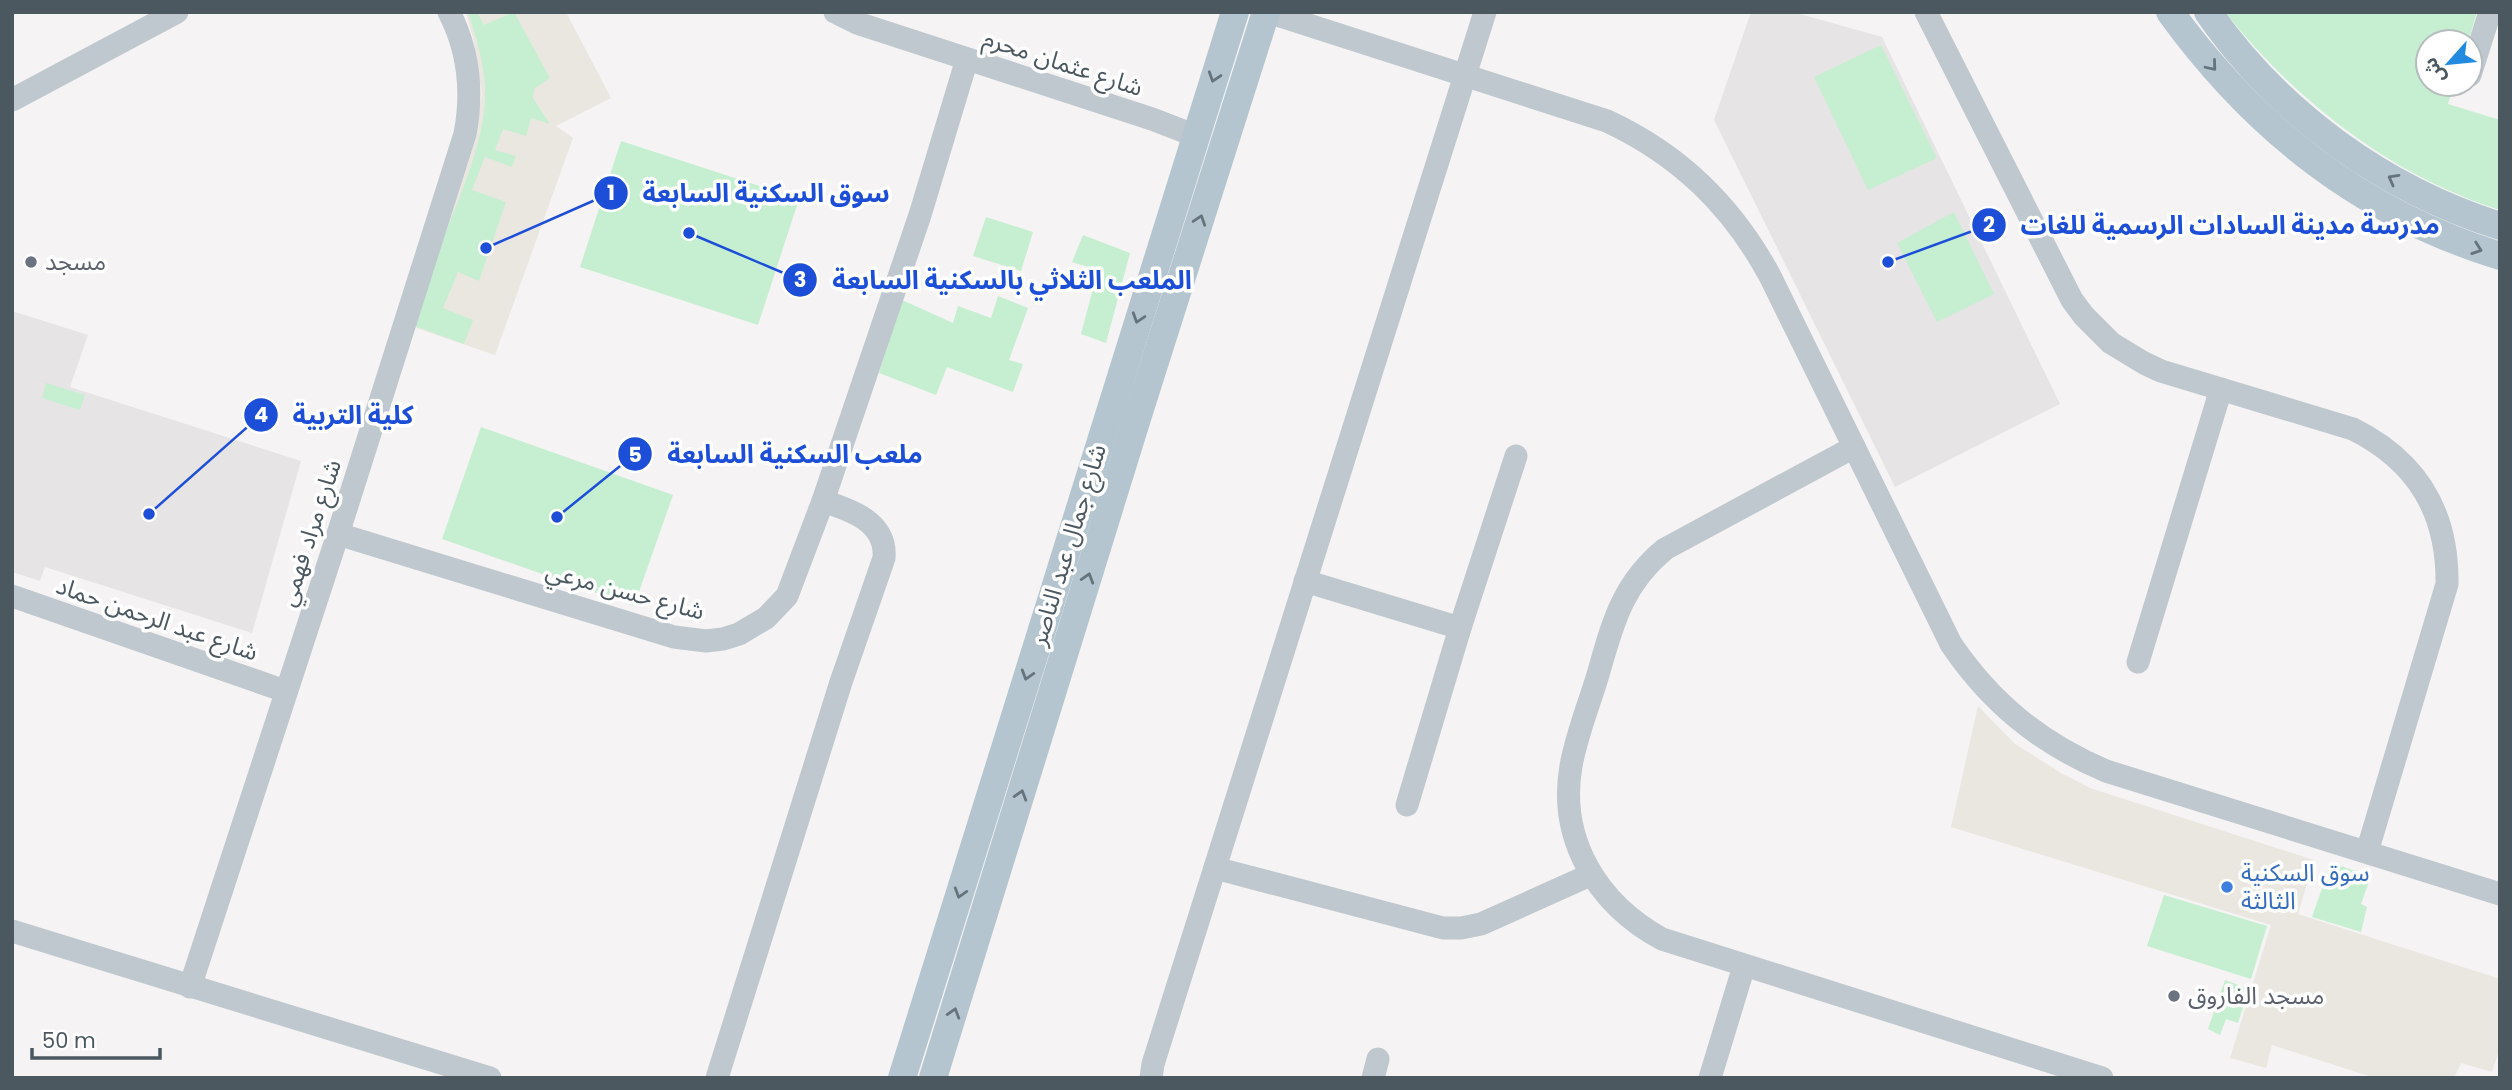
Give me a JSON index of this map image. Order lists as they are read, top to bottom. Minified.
{"streets":{"main road":["شارع جمال عبد الناصر"],"street":["شارع عثمان محرم","شارع مراد فهمي","شارع حسن مرعي","شارع عبد الرحمن حماد"]},"crossings":[["شارع عثمان محرم","شارع جمال عبد الناصر"],["شارع عثمان محرم","شارع حسن مرعي"],["شارع مراد فهمي","شارع حسن مرعي"],["شارع مراد فهمي","شارع عبد الرحمن حماد"]],"places":["الملعب الثلاثي بالسكنية السابعة","سوق السكنية السابعة","مسجد","مدرسة مدينة السادات الرسمية للغات","كلية التربية","ملعب السكنية السابعة","سوق السكنية الثالثة","مسجد الفاروق"],"scale_bar":"50 m","north":"bottom left"}
